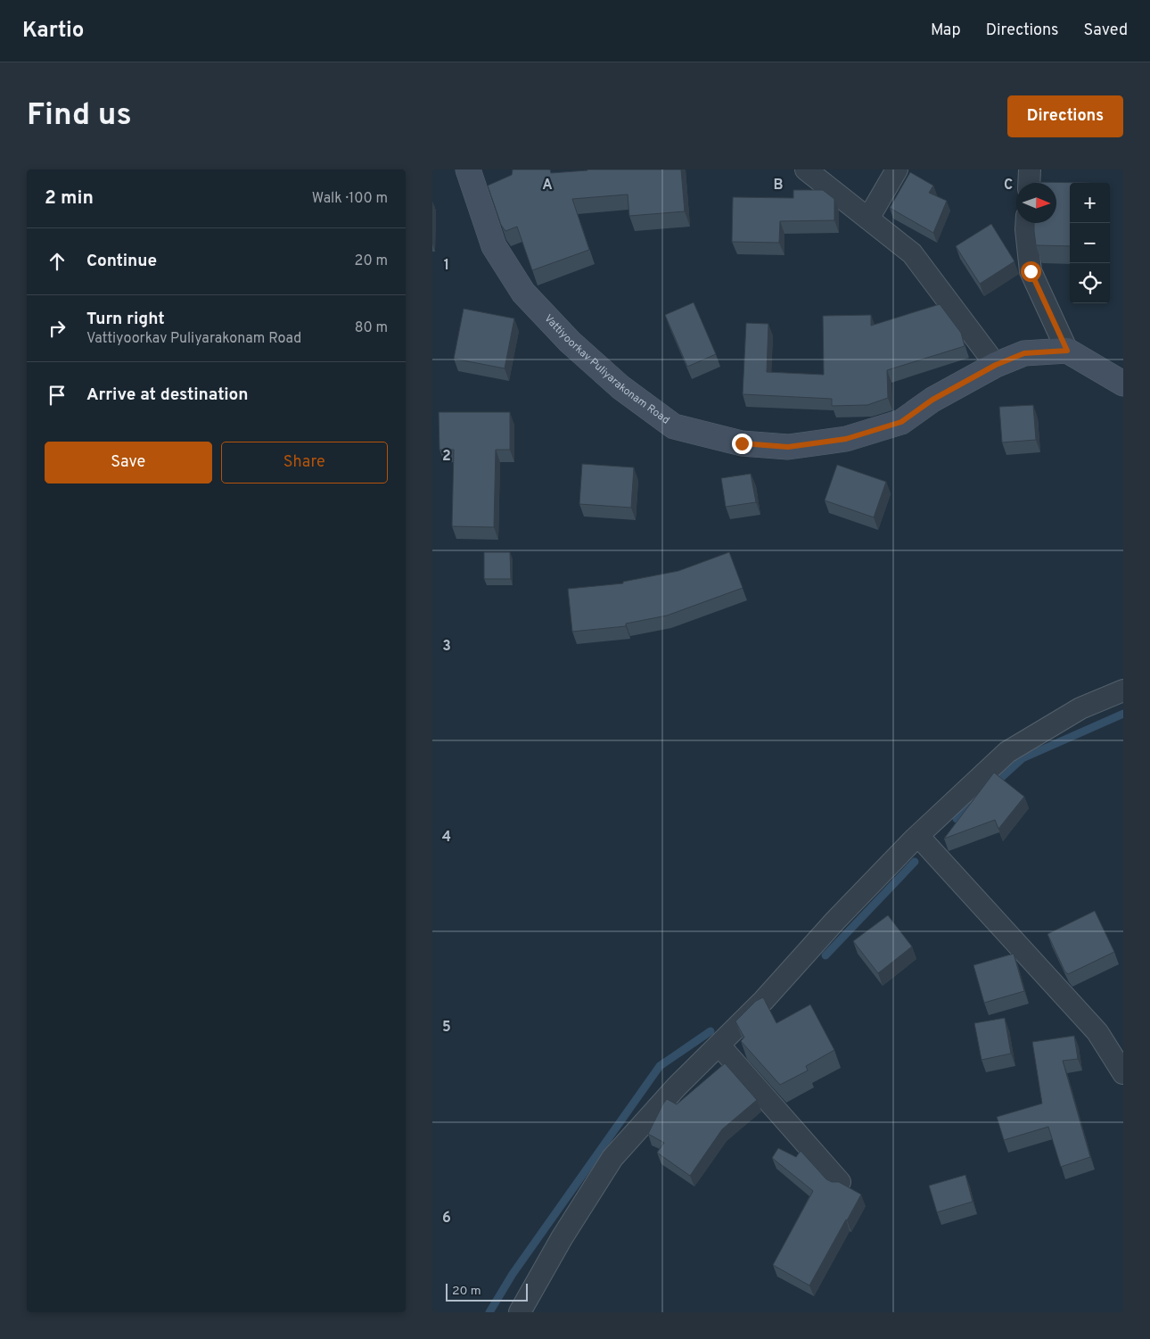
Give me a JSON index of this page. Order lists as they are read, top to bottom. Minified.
{"streets":{"main road":["Vattiyoorkav Puliyarakonam Road"]},"scale_bar":"20 m","north":"right","page":{"header":"Kartio","nav":["Map","Directions","Saved"],"buttons":["Directions",["Save","Share"]],"title":"Find us","heading":["2 min","Walk · 100 m"],"map_buttons":["+","−"],"list":[["Continue","20 m"],["Turn right","Vattiyoorkav Puliyarakonam Road","80 m"],"Arrive at destination"],"scale":"20 m"},"grid":{"columns":["A","B","C"],"rows":["1","2","3","4","5","6"]}}
